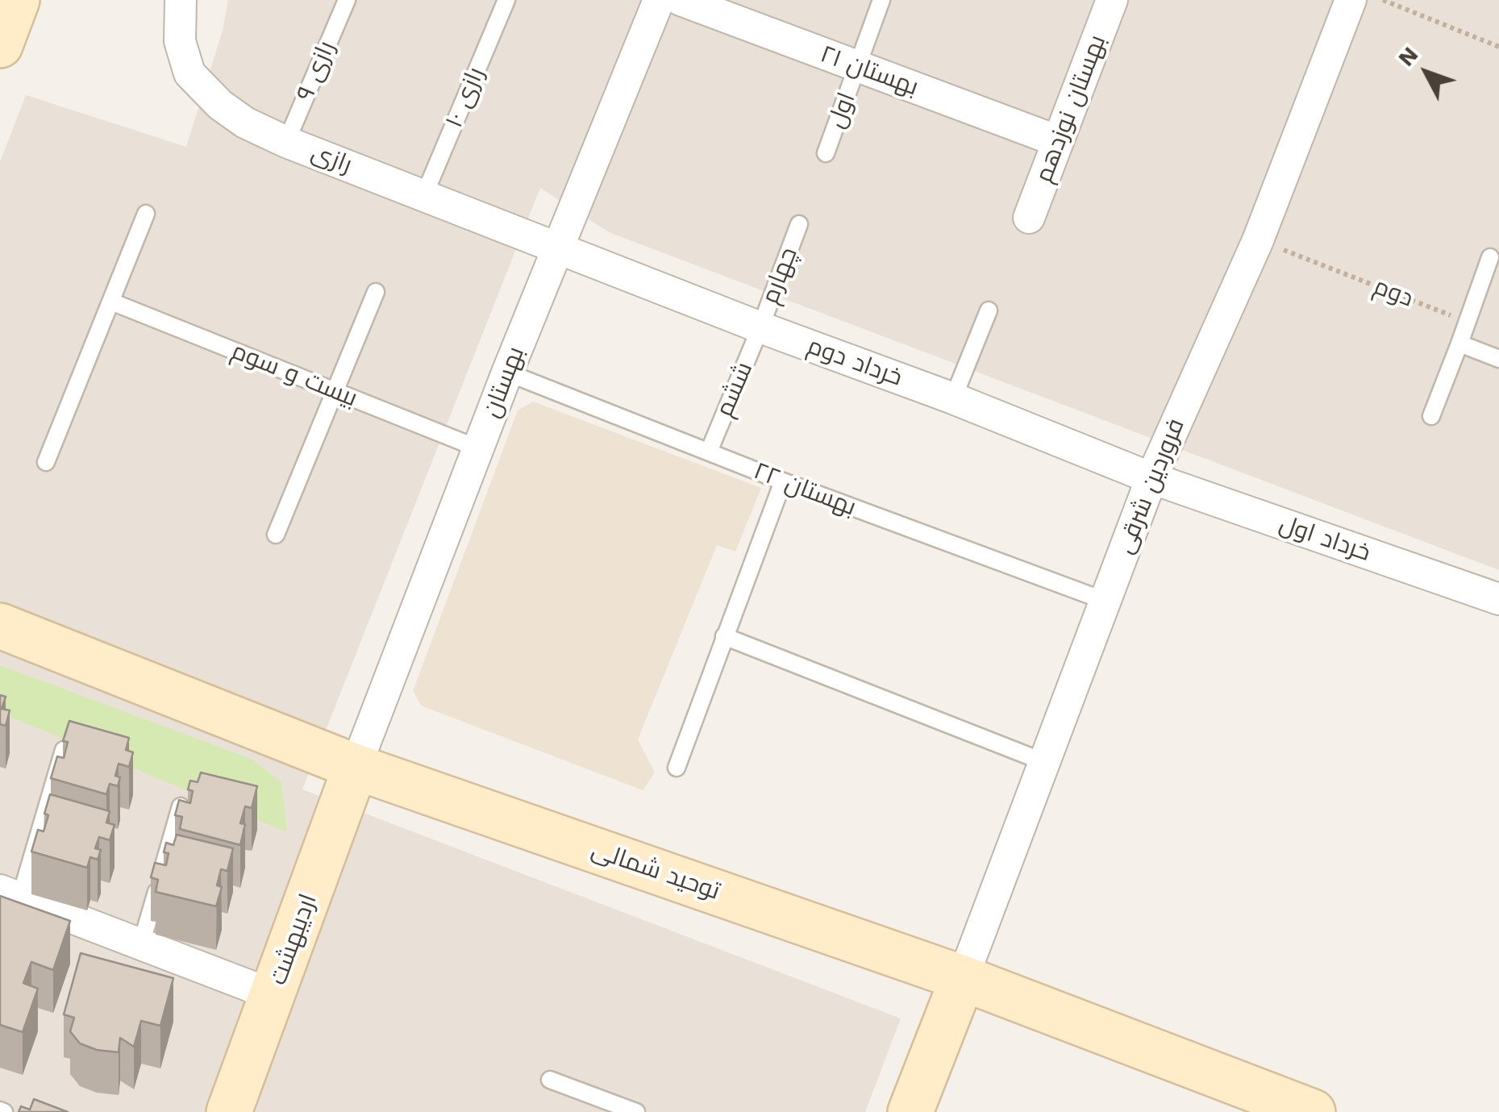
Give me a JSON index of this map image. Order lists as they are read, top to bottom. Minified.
{"streets":{"street":["بهستان ۲۱","بهستان نوزدهم","رازی","خرداد دوم","بهستان","فروردین شرقی","خرداد اول","توحید شمالی","اردیبهشت"],"lane":["رازی ۹","رازی ۱۰","اول","چهارم","بیست و سوم","ششم","بهستان ۲۲"],"path":["دوم"]},"crossings":[["رازی ۹","رازی"],["بهستان ۲۱","بهستان نوزدهم"],["بهستان ۲۱","اول"],["رازی ۱۰","رازی"],["رازی","خرداد دوم"],["رازی","بهستان"],["چهارم","خرداد دوم"],["چهارم","ششم"],["دوم","فروردین شرقی"],["خرداد دوم","بهستان"],["خرداد دوم","ششم"],["خرداد دوم","فروردین شرقی"],["خرداد دوم","خرداد اول"],["بیست و سوم","بهستان"],["بهستان","بهستان ۲۲"],["بهستان","توحید شمالی"],["بهستان","اردیبهشت"],["ششم","بهستان ۲۲"],["فروردین شرقی","بهستان ۲۲"],["فروردین شرقی","خرداد اول"],["فروردین شرقی","توحید شمالی"],["توحید شمالی","اردیبهشت"]],"north":"top left"}
